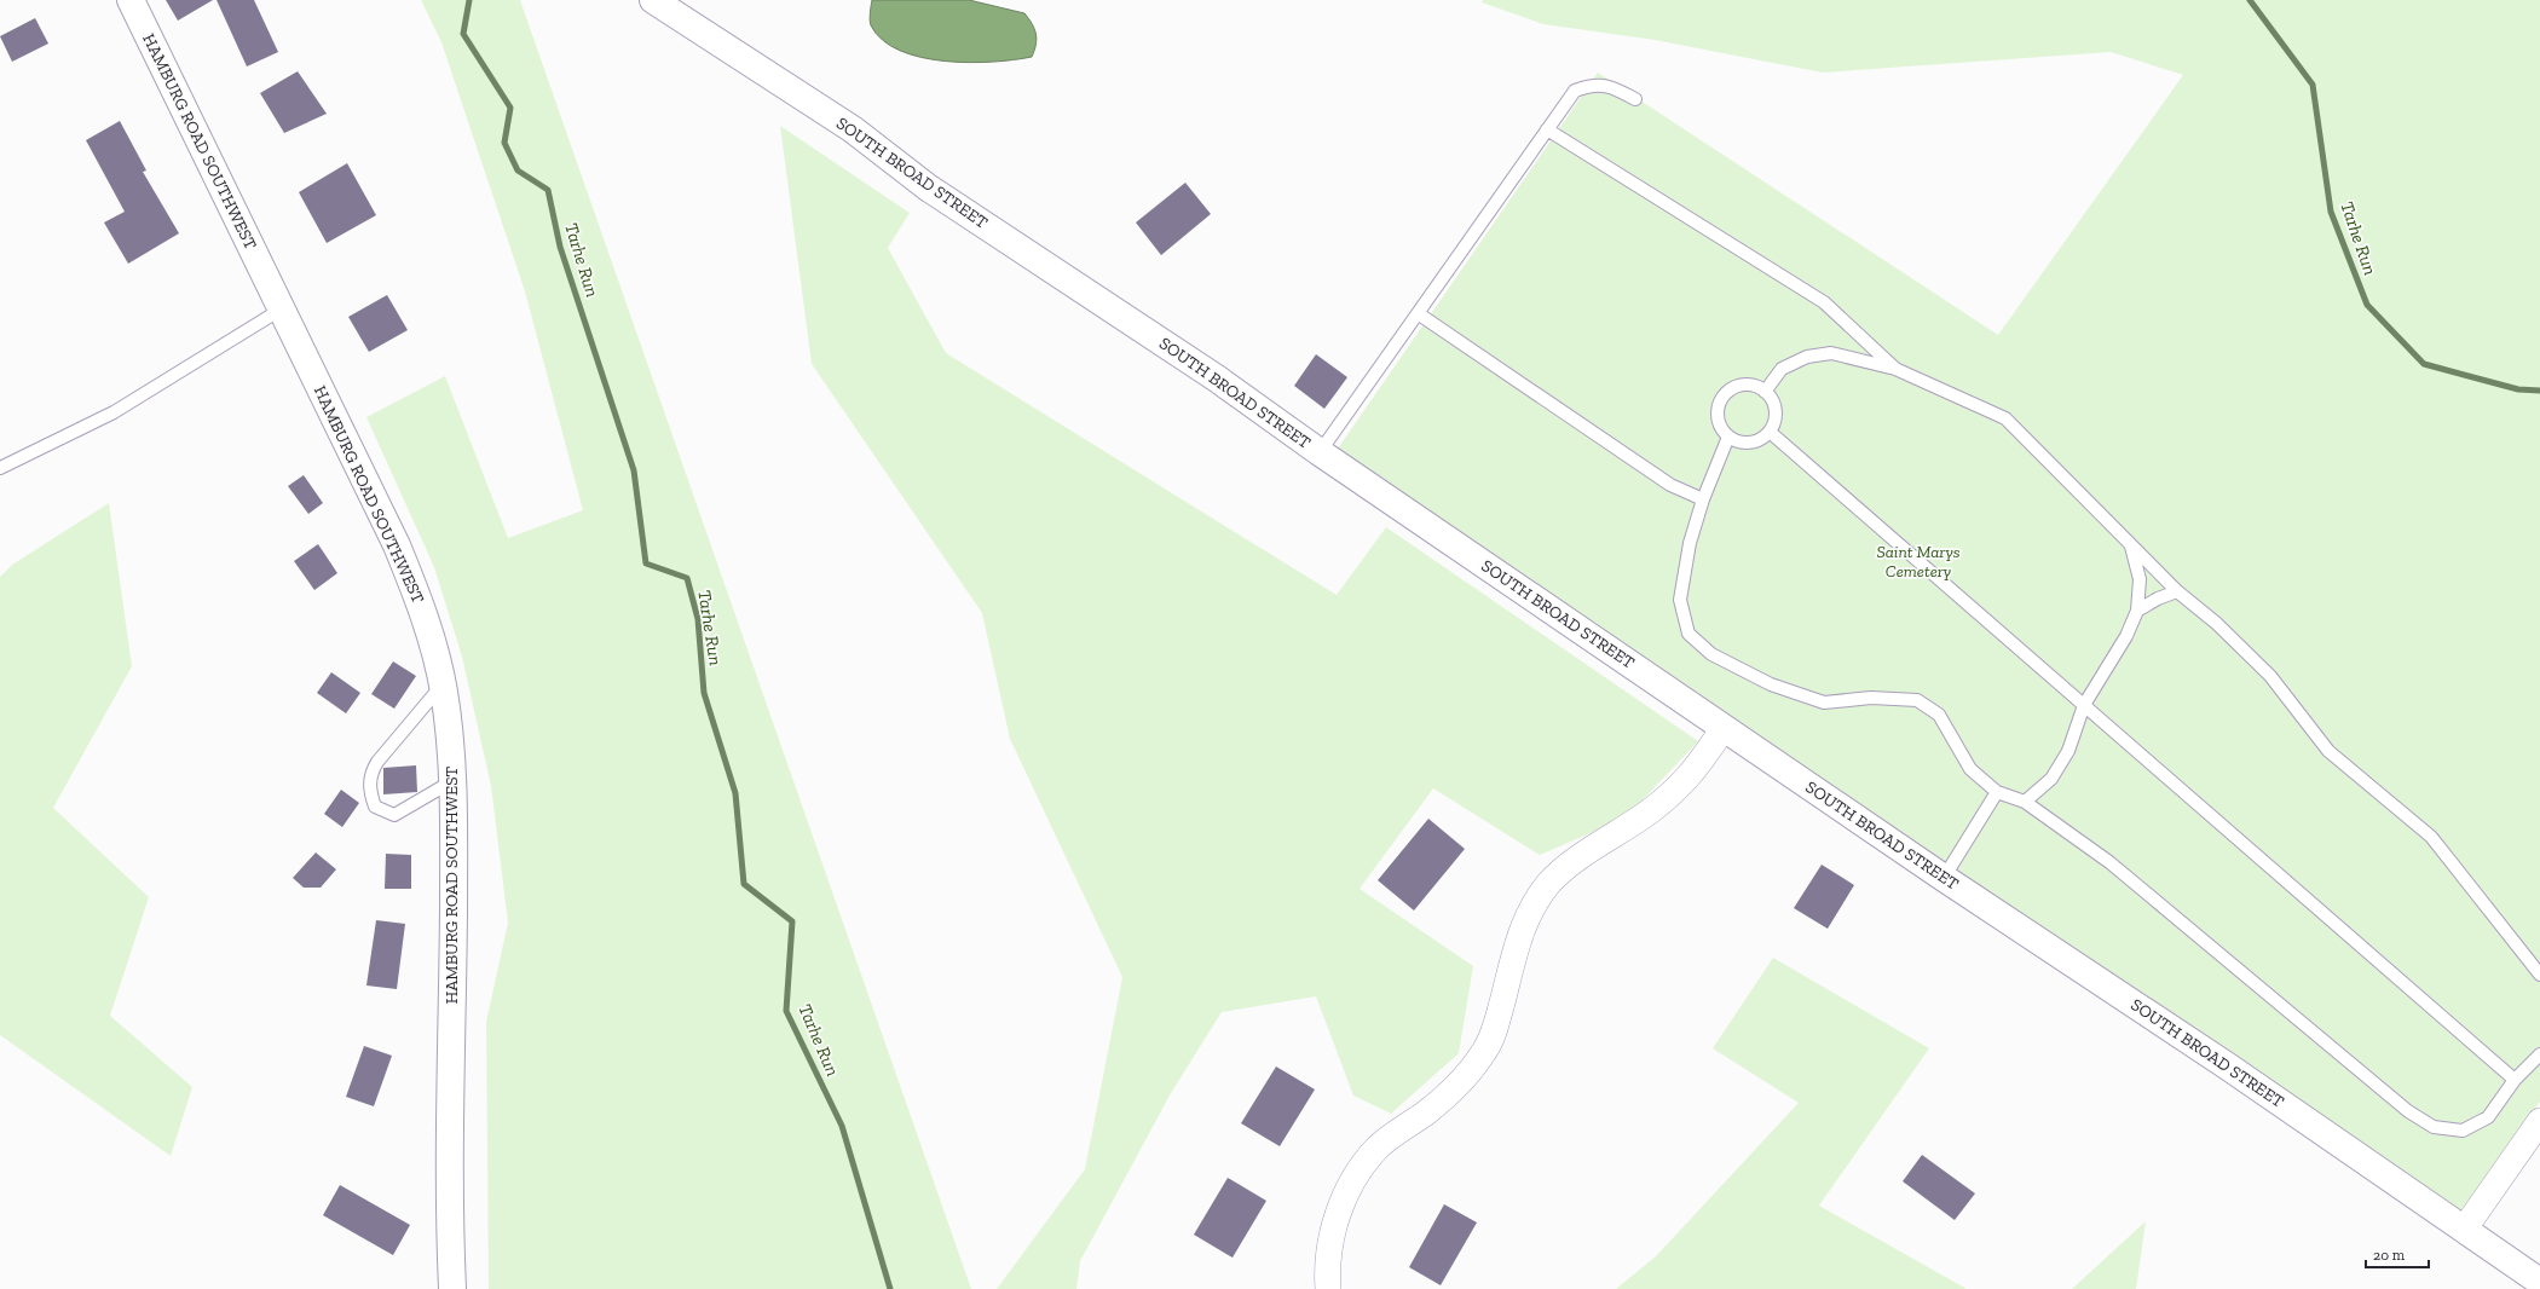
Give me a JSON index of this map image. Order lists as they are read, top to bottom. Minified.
{"streets":{"street":["HAMBURG ROAD SOUTHWEST","SOUTH BROAD STREET"]},"water":["Tarhe Run"],"parks":["Saint Marys Cemetery"],"scale_bar":"20 m"}
